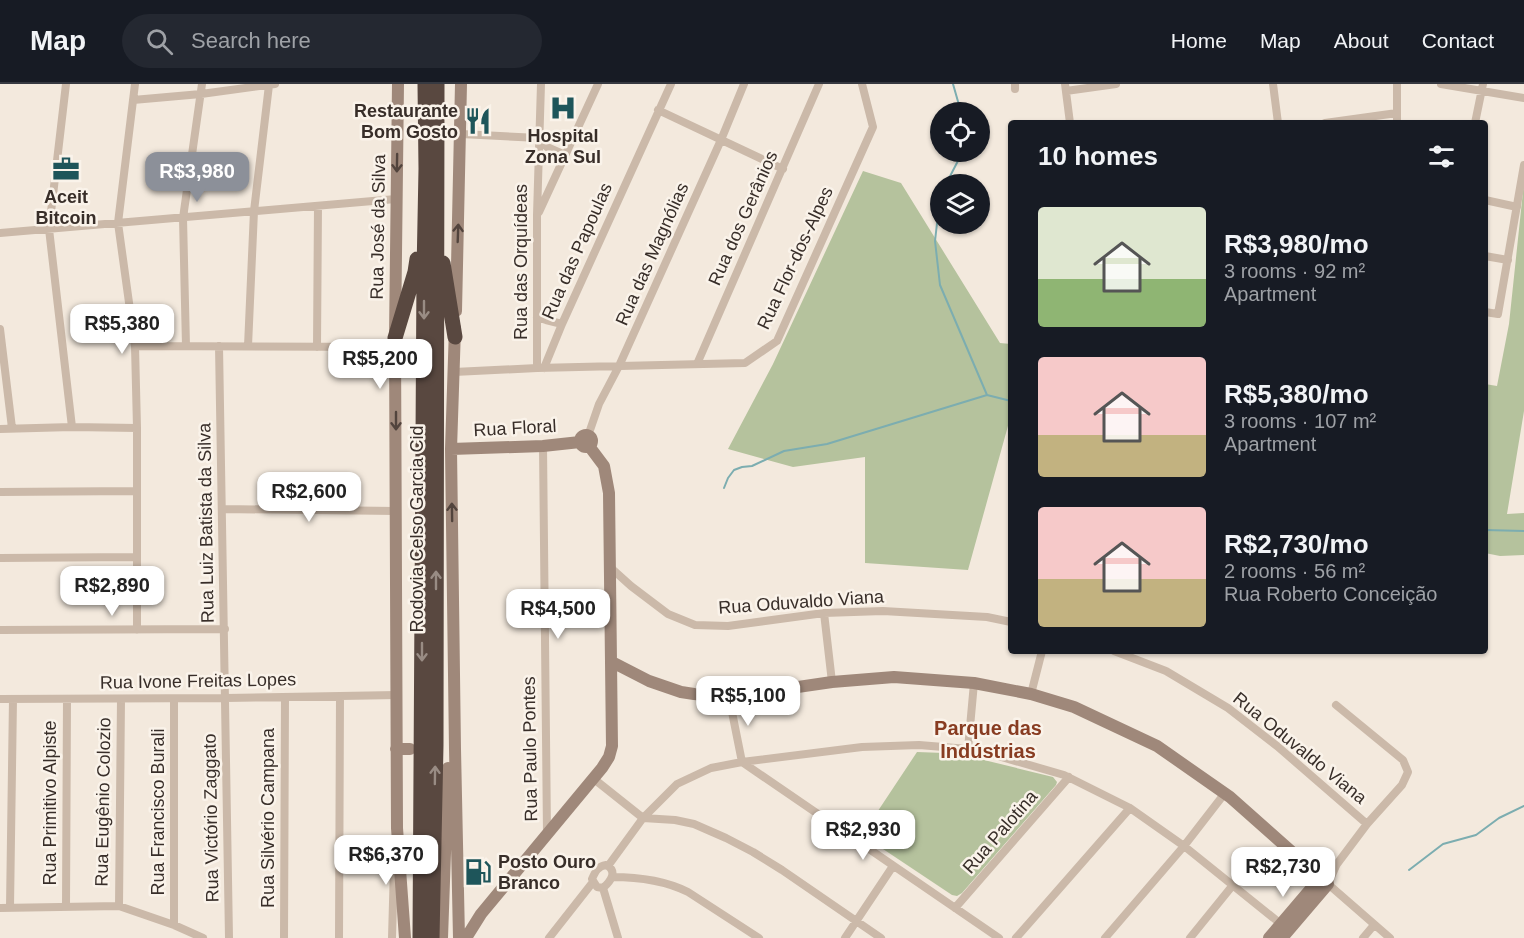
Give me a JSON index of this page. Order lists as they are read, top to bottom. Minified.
{"streets":{"highway":["Rodovia Celso Garcia Cid"],"street":["Rua dos Gerânios","Rua José da Silva","Rua das Papoulas","Rua das Magnólias","Rua Flor-dos-Alpes","Rua das Orquídeas","Rua Floral","Rua Luiz Batista da Silva","Rua Oduvaldo Viana","Rua Ivone Freitas Lopes","Rua Paulo Pontes","Rua Eugênio Colozio","Rua Primitivo Alpiste","Rua Francisco Burali","Rua Victório Zaggato","Rua Silvério Campana","Rua Palotina"]},"crossings":[["Rua dos Gerânios","Rua Flor-dos-Alpes"],["Rua José da Silva","Rua Ivone Freitas Lopes"],["Rua das Papoulas","Rua Flor-dos-Alpes"],["Rua das Papoulas","Rua das Orquídeas"],["Rua das Magnólias","Rua Flor-dos-Alpes"],["Rua das Magnólias","Rua Floral"],["Rua Flor-dos-Alpes","Rua das Orquídeas"],["Rua Floral","Rua Paulo Pontes"],["Rua Luiz Batista da Silva","Rua Ivone Freitas Lopes"],["Rua Luiz Batista da Silva","Rua Victório Zaggato"],["Rua Ivone Freitas Lopes","Rua Eugênio Colozio"],["Rua Ivone Freitas Lopes","Rua Primitivo Alpiste"],["Rua Ivone Freitas Lopes","Rua Francisco Burali"],["Rua Ivone Freitas Lopes","Rua Victório Zaggato"],["Rua Ivone Freitas Lopes","Rua Silvério Campana"]],"districts":["Parque das Indústrias"],"places":{"hospital":["Hospital Zona Sul"],"restaurant":["Restaurante Bom Gosto"],"office":["Aceit Bitcoin"],"fuel station":["Posto Ouro Branco"]},"page":{"header":"Map","search":"Search here","nav":["Home","Map","About","Contact"],"heading":"10 homes","price":["R$3,980","R$5,380","R$5,200","R$2,600","R$2,890","R$4,500","R$5,100","R$2,930","R$6,370","R$2,730"],"list":[{"name":"R$3,980/mo","note":"3 rooms · 92 m² · Apartment"},{"name":"R$5,380/mo","note":"3 rooms · 107 m² · Apartment"},{"name":"R$2,730/mo","note":"2 rooms · 56 m² · Rua Roberto Conceição"}]}}
